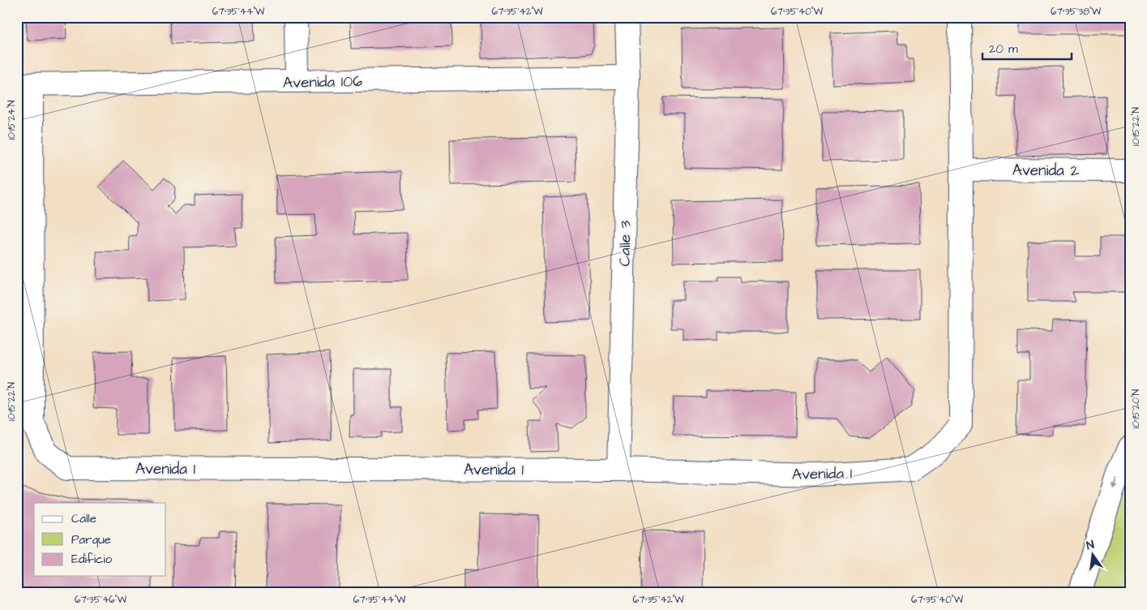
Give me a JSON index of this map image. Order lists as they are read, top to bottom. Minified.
{"streets":{"street":["Avenida 106","Avenida 2","Calle 3","Avenida 1"]},"crossings":[["Avenida 106","Calle 3"],["Avenida 106","Avenida 1"],["Avenida 2","Avenida 1"],["Calle 3","Avenida 1"]],"legend":["Calle","Parque","Edificio"],"scale_bar":"20 m","north":"top","coordinates":["67°35'44\"W","67°35'42\"W","67°35'40\"W","67°35'38\"W","10°15'24\"N","10°15'22\"N","10°15'20\"N","67°35'46\"W"]}
